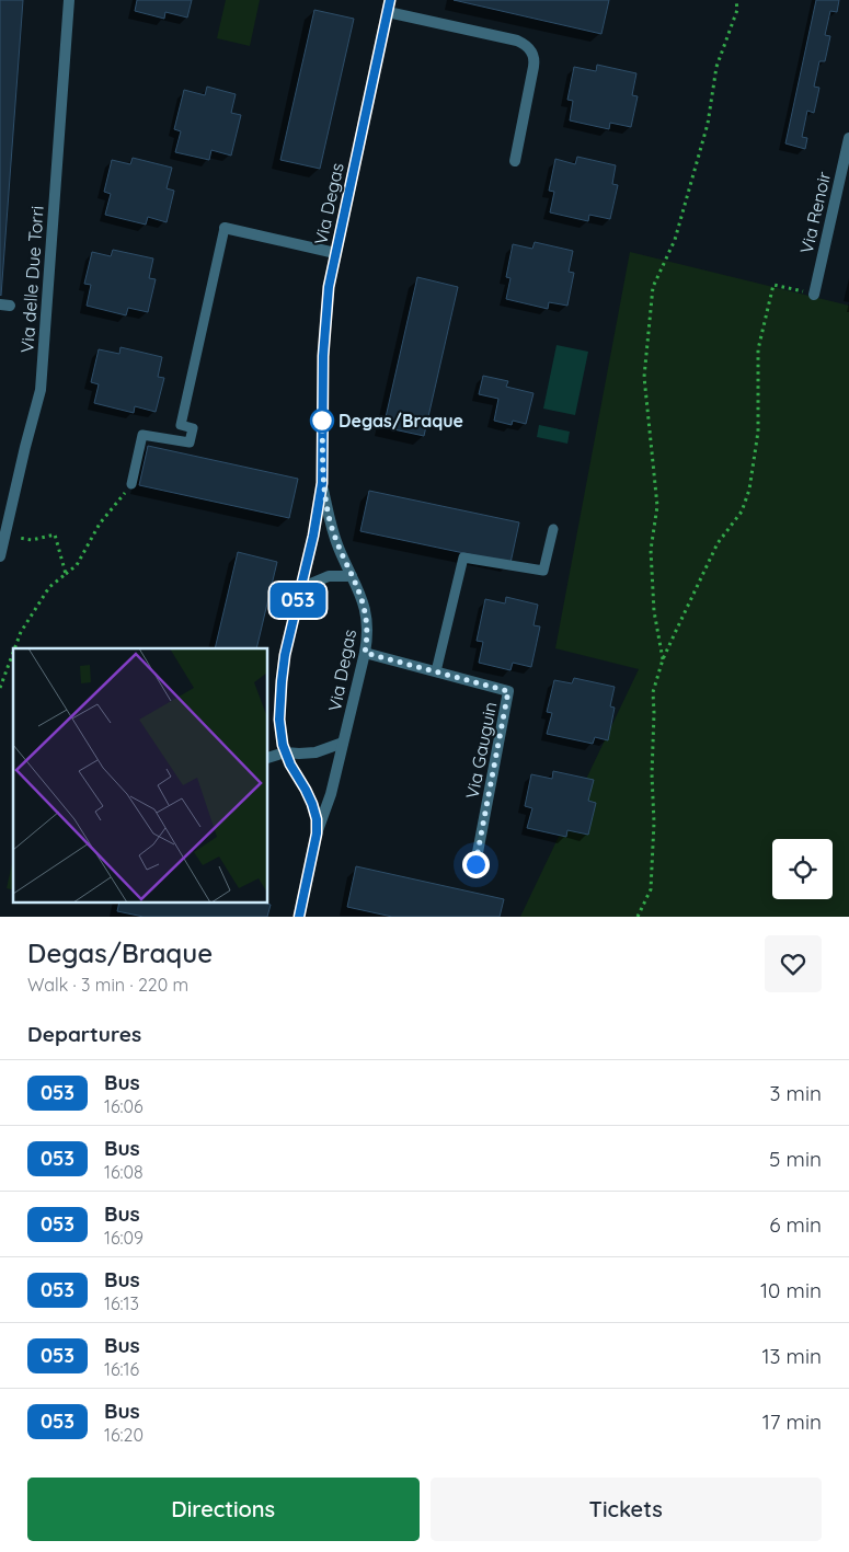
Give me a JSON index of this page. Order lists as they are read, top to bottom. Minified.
{"streets":{"street":["Via Degas","Via Renoir","Via delle Due Torri","Via Gauguin"]},"crossings":[["Via Degas","Via Gauguin"]],"places":["Degas/Braque"],"lines":["bus line 053"],"page":{"on_map":"053","heading":[["Degas/Braque","Walk · 3 min · 220 m"],"Departures"],"list":[{"mark":"053","name":"Bus","note":"16:06","value":"3 min"},{"mark":"053","name":"Bus","note":"16:08","value":"5 min"},{"mark":"053","name":"Bus","note":"16:09","value":"6 min"},{"mark":"053","name":"Bus","note":"16:13","value":"10 min"},{"mark":"053","name":"Bus","note":"16:16","value":"13 min"},{"mark":"053","name":"Bus","note":"16:20","value":"17 min"}],"buttons":["Directions","Tickets"]}}
